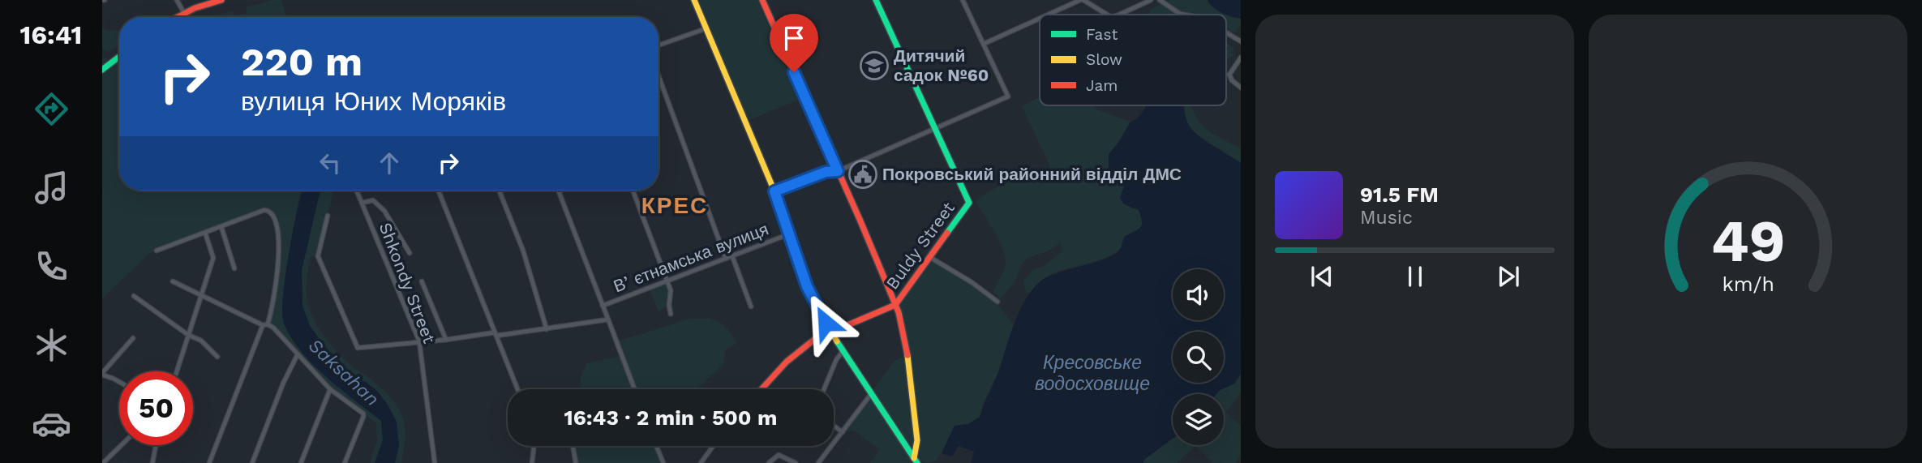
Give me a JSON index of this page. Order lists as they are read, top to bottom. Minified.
{"streets":{"street":["Buldy Street","Вʼєтнамська вулиця","Shkondy Street"]},"districts":["КРЕС"],"water":["Кресовське водосховище","Saksahan"],"places":{"school or university":["Дитячий садок №60"],"public building":["Покровський районний відділ ДМС"]},"legend":["Fast","Slow","Jam"],"page":{"tabs":"16:41","turn":["220 m","вулиця Юних Моряків"],"song":["91.5 FM","Music"],"limit":"50","trip":"16:43 · 2 min · 500 m","gauge":["49","km/h"]}}
